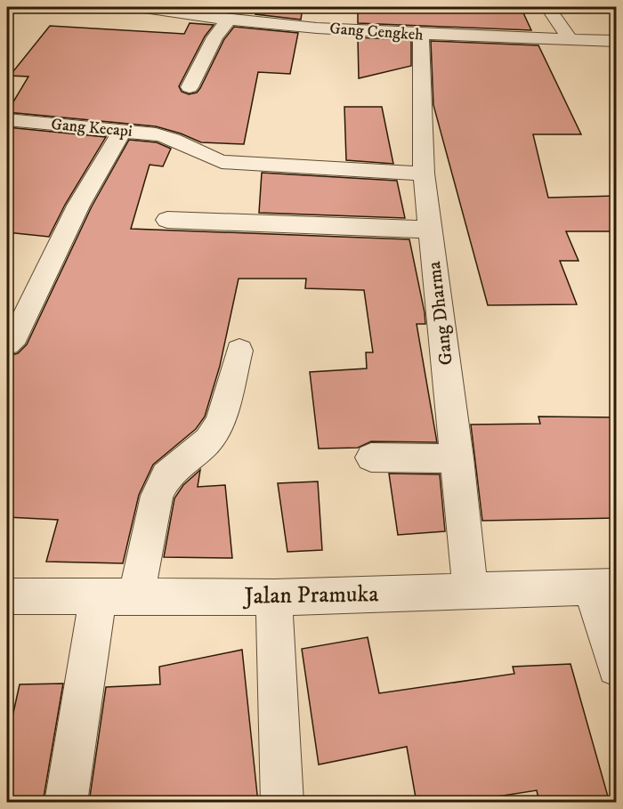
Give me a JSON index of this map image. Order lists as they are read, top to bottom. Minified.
{"streets":{"street":["Gang Cengkeh","Gang Kecapi","Gang Dharma","Jalan Pramuka"]},"crossings":[["Gang Cengkeh","Gang Dharma"],["Gang Kecapi","Gang Dharma"],["Gang Dharma","Jalan Pramuka"]]}
